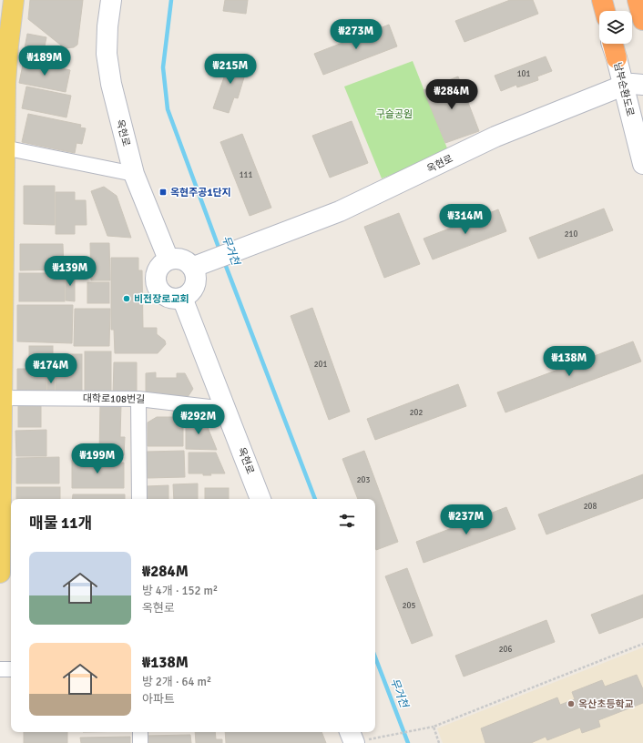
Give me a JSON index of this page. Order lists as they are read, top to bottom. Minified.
{"streets":{"main road":["남부순환도로","옥현로"],"street":["대학로108번길"]},"crossings":[["남부순환도로","옥현로"],["옥현로","대학로108번길"]],"water":["무거천"],"parks":["구슬공원"],"places":{"transit":["옥현주공1단지"],"other":["비전장로교회","옥산초등학교"]},"house_numbers":["101","111","210","201","202","203","208","205","206"],"page":{"price":["₩273M","₩189M","₩215M","₩284M","₩314M","₩139M","₩138M","₩174M","₩292M","₩199M","₩237M"],"heading":"매물 11개","list":[{"name":"₩284M","note":"방 4개 · 152 m² · 옥현로"},{"name":"₩138M","note":"방 2개 · 64 m² · 아파트"}]}}
